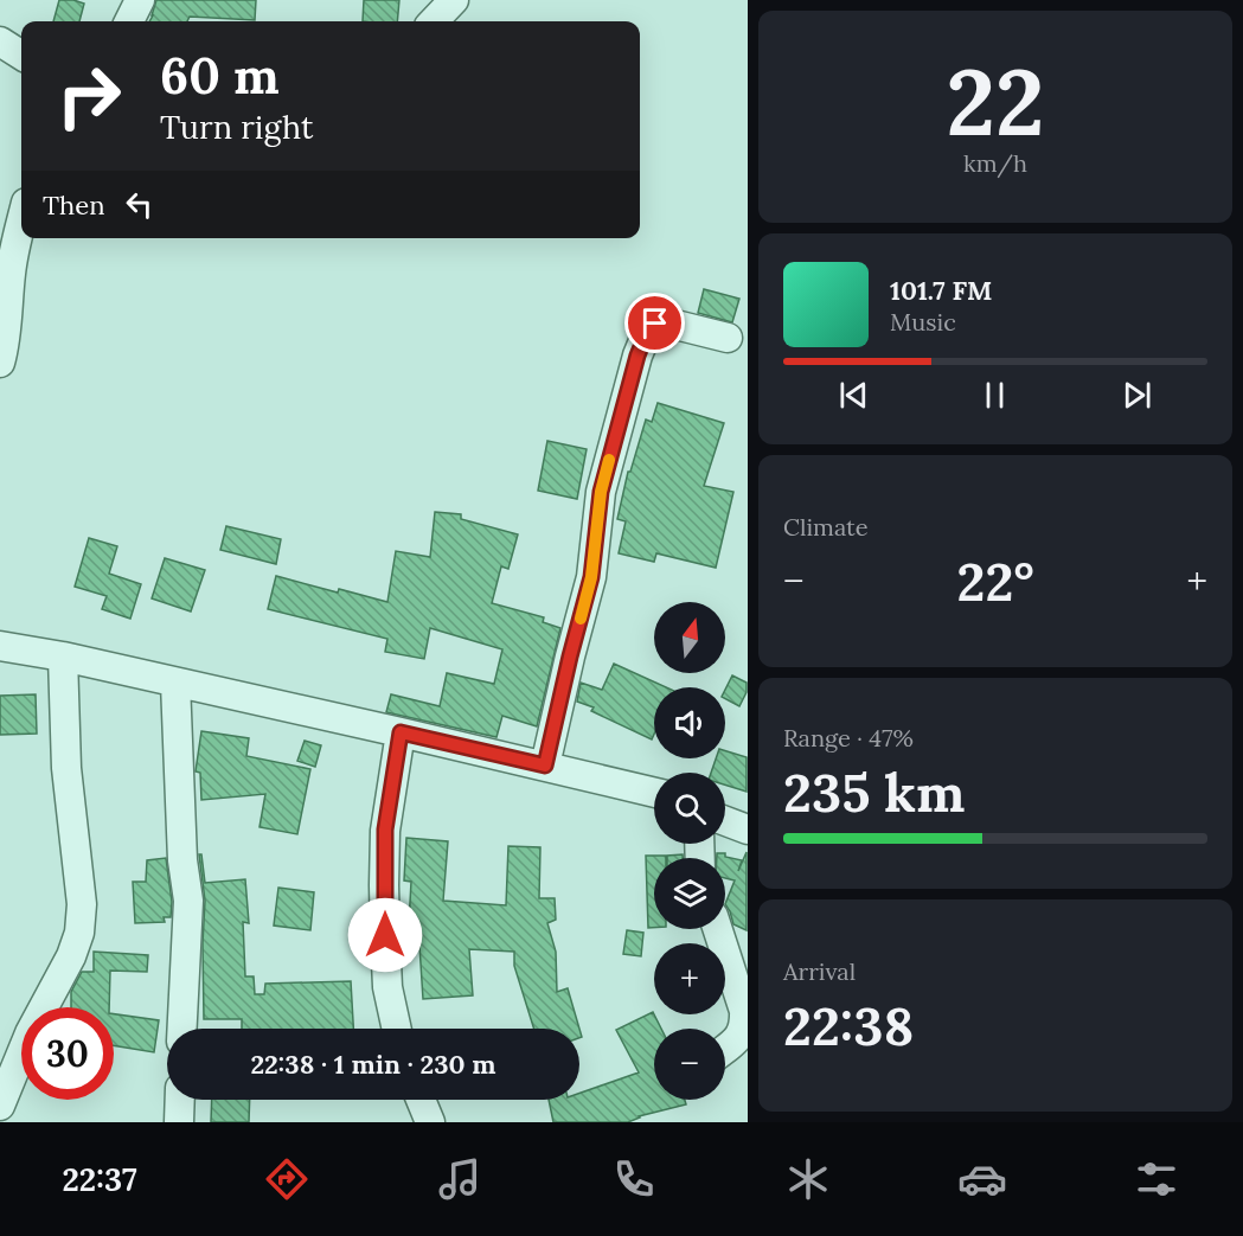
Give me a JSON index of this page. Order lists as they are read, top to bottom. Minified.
{"north":"top","page":{"tile":[["22","km/h"],"Climate",["Range · 47%","235 km"],["Arrival","22:38"]],"turn":["60 m","Turn right"],"then":"Then","song":["101.7 FM","Music"],"heat":["−","22°","+"],"map_buttons":["+","−"],"limit":"30","trip":"22:38 · 1 min · 230 m","tabs":"22:37"}}
